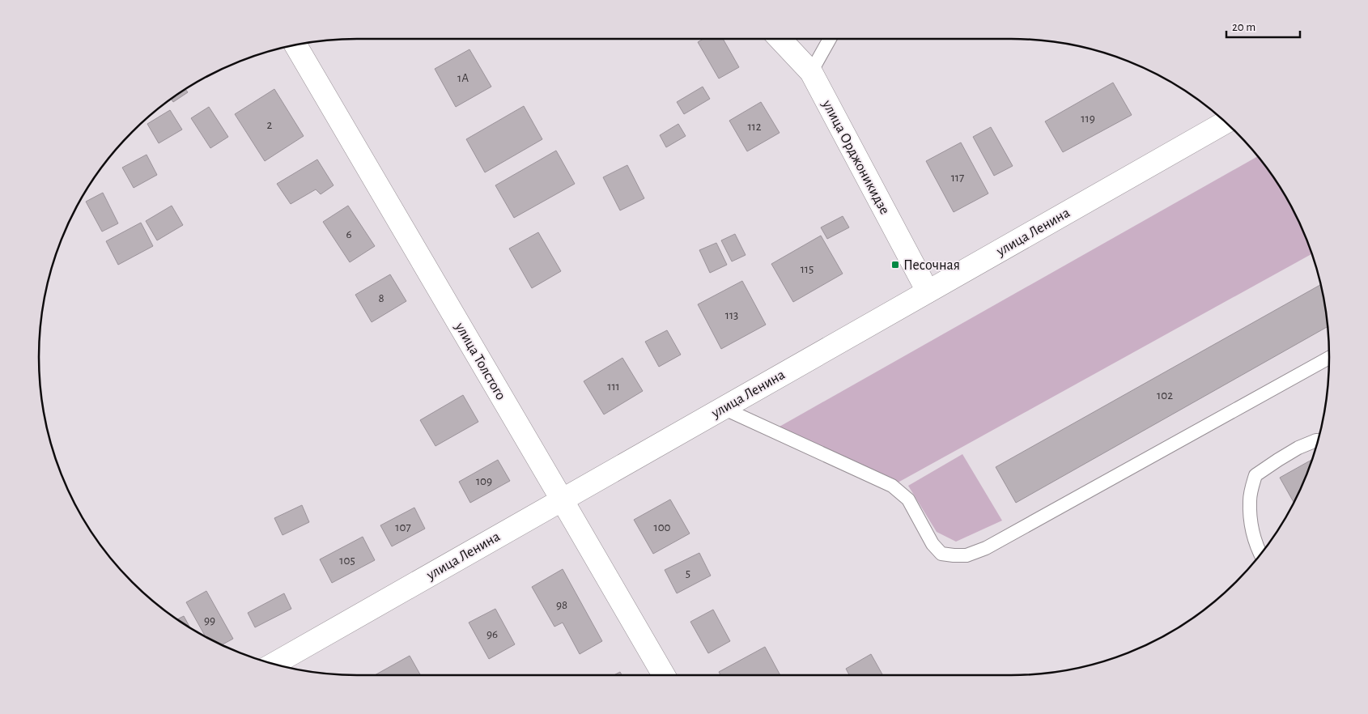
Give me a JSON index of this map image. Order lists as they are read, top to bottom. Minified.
{"streets":{"street":["улица Орджоникидзе","улица Ленина","улица Толстого"]},"crossings":[["улица Орджоникидзе","улица Ленина"],["улица Ленина","улица Толстого"]],"places":{"transit":["Песочная"]},"house_numbers":["1А","119","2","112","117","6","115","8","113","111","102","109","107","100","105","5","98","99","96"],"scale_bar":"20 m"}
